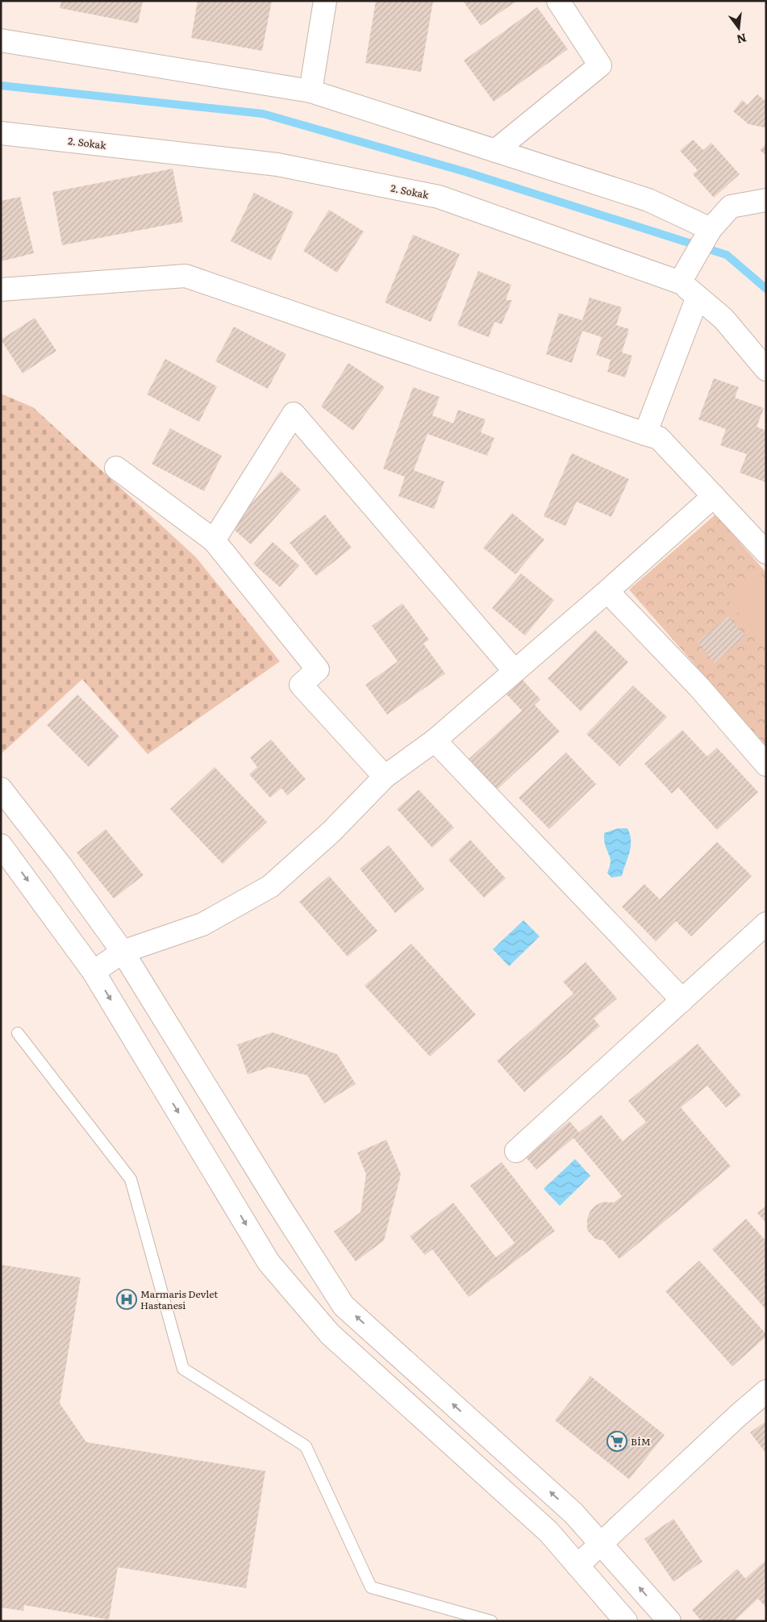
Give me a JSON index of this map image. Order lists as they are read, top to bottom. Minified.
{"streets":{"street":["2. Sokak"]},"places":{"hospital":["Marmaris Devlet Hastanesi"],"supermarket":["BİM"]},"north":"bottom"}
